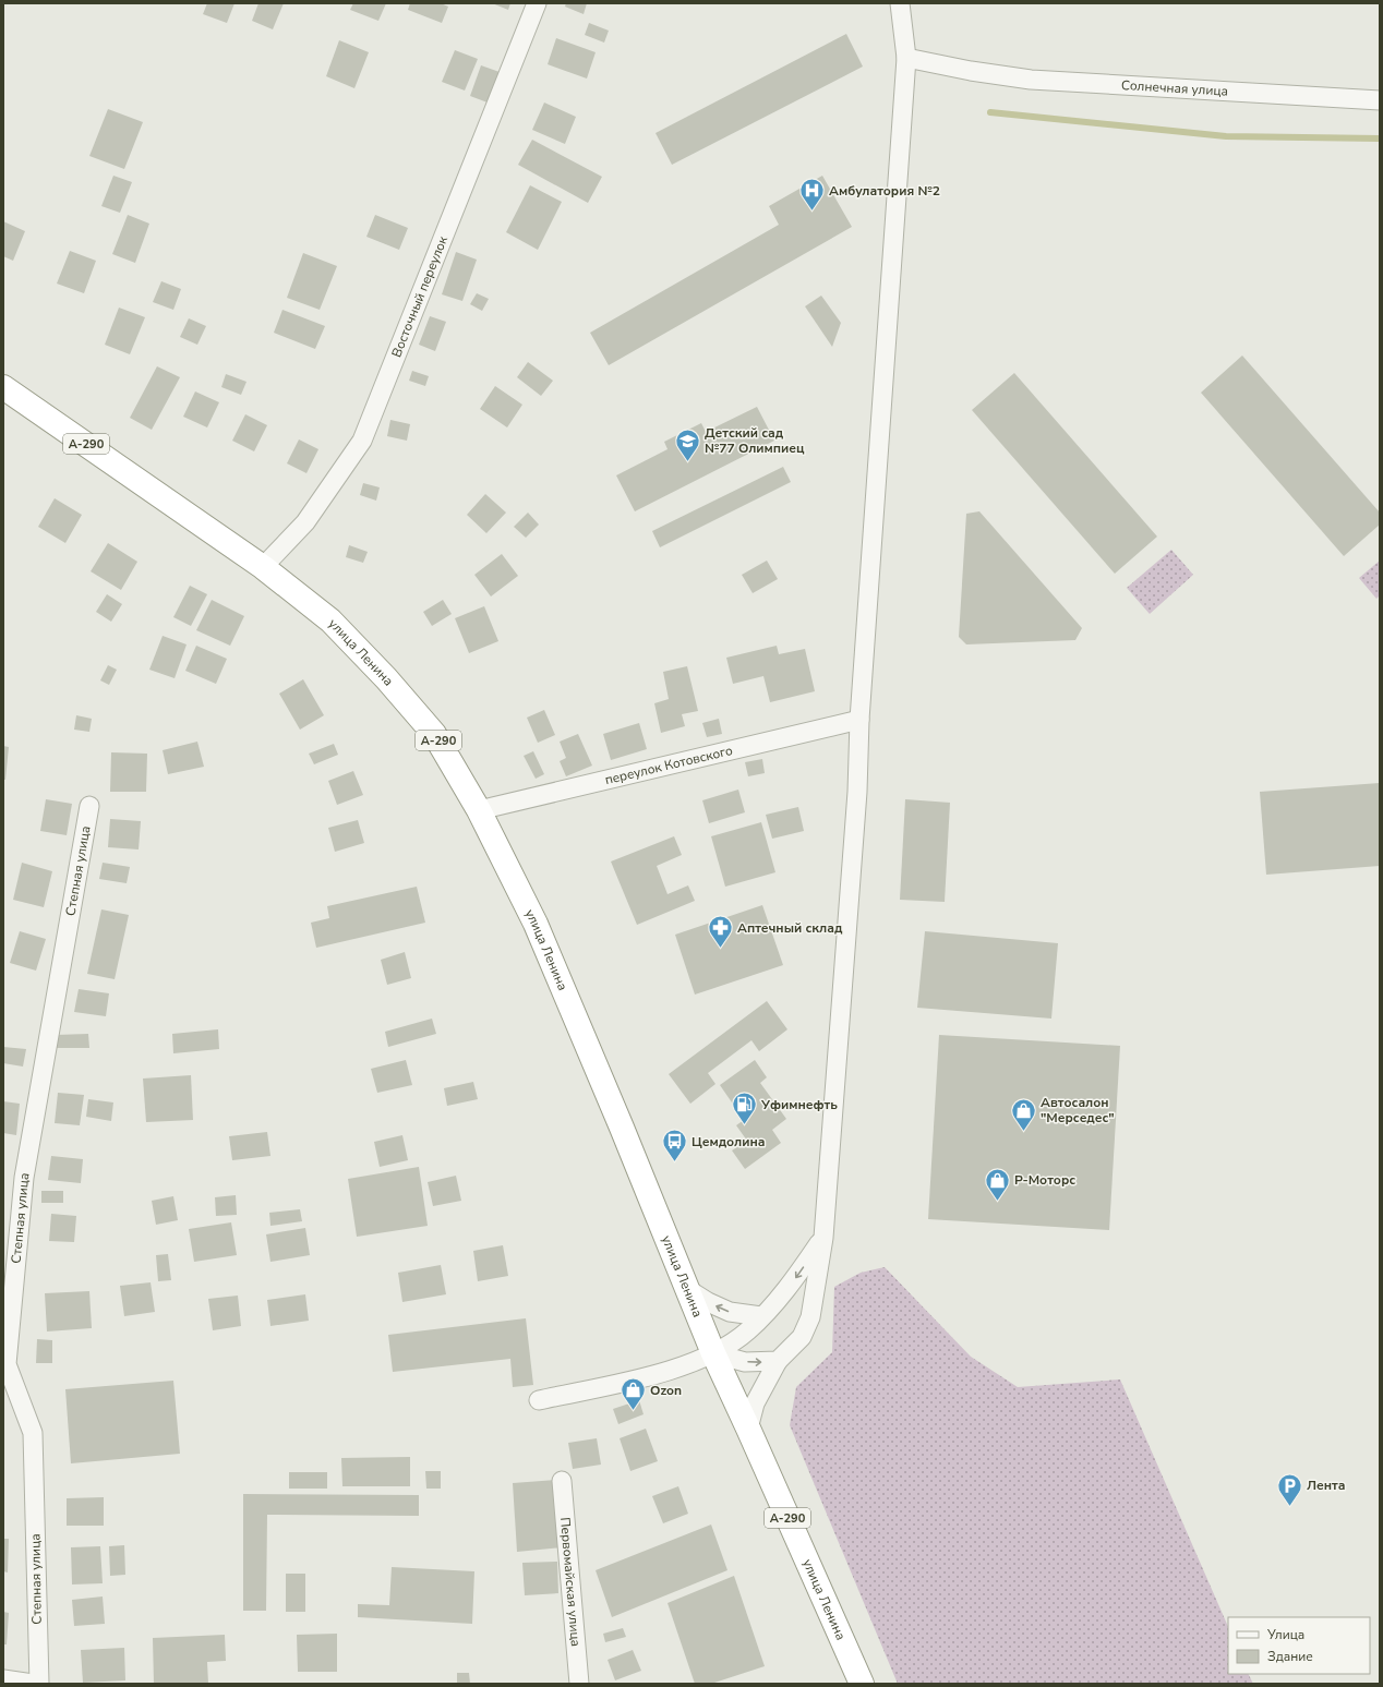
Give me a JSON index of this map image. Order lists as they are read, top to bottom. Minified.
{"streets":{"highway":["А-290","улица Ленина"],"street":["Солнечная улица","Восточный переулок","переулок Котовского","Степная улица","Первомайская улица"]},"crossings":[["Восточный переулок","улица Ленина"],["улица Ленина","переулок Котовского"]],"places":{"hospital":["Амбулатория №2"],"school or university":["Детский сад №77 Олимпиец"],"pharmacy":["Аптечный склад"],"fuel station":["Уфимнефть"],"shop":["Автосалон \"Мерседес\"","Р-Моторс","Ozon"],"bus stop":["Цемдолина"],"parking":["Лента"]},"legend":["Улица","Здание"]}
